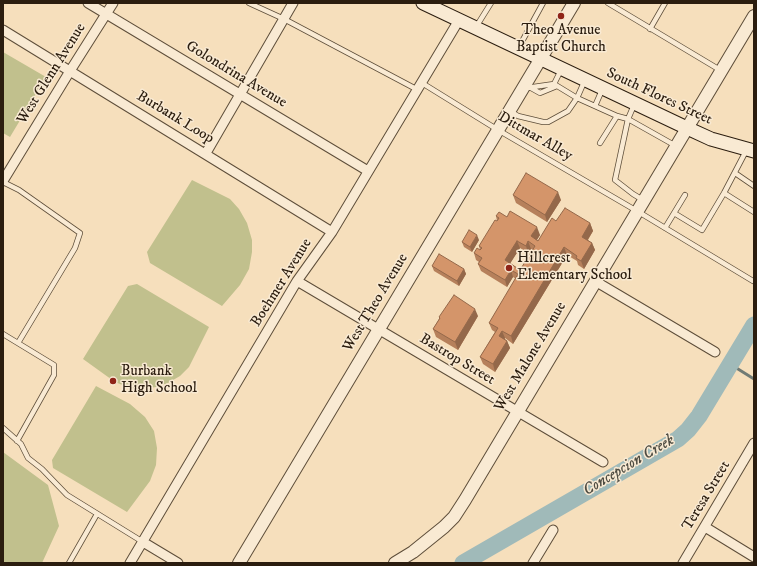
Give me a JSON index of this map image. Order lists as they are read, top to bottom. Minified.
{"streets":{"main road":["South Flores Street"],"street":["West Glenn Avenue","Golondrina Avenue","Burbank Loop","Boehmer Avenue","West Theo Avenue","West Malone Avenue","Bastrop Street","Teresa Street"],"lane":["Dittmar Alley"]},"crossings":[["West Glenn Avenue","Golondrina Avenue"],["West Glenn Avenue","Burbank Loop"],["Golondrina Avenue","Boehmer Avenue"],["South Flores Street","Boehmer Avenue"],["South Flores Street","West Theo Avenue"],["South Flores Street","West Malone Avenue"],["Burbank Loop","Boehmer Avenue"],["Dittmar Alley","Boehmer Avenue"],["Dittmar Alley","West Theo Avenue"],["Dittmar Alley","West Malone Avenue"],["Boehmer Avenue","Bastrop Street"],["West Theo Avenue","Bastrop Street"],["West Malone Avenue","Bastrop Street"]],"water":["Concepcion Creek"],"places":["Theo Avenue Baptist Church","Hillcrest Elementary School","Burbank High School"]}
